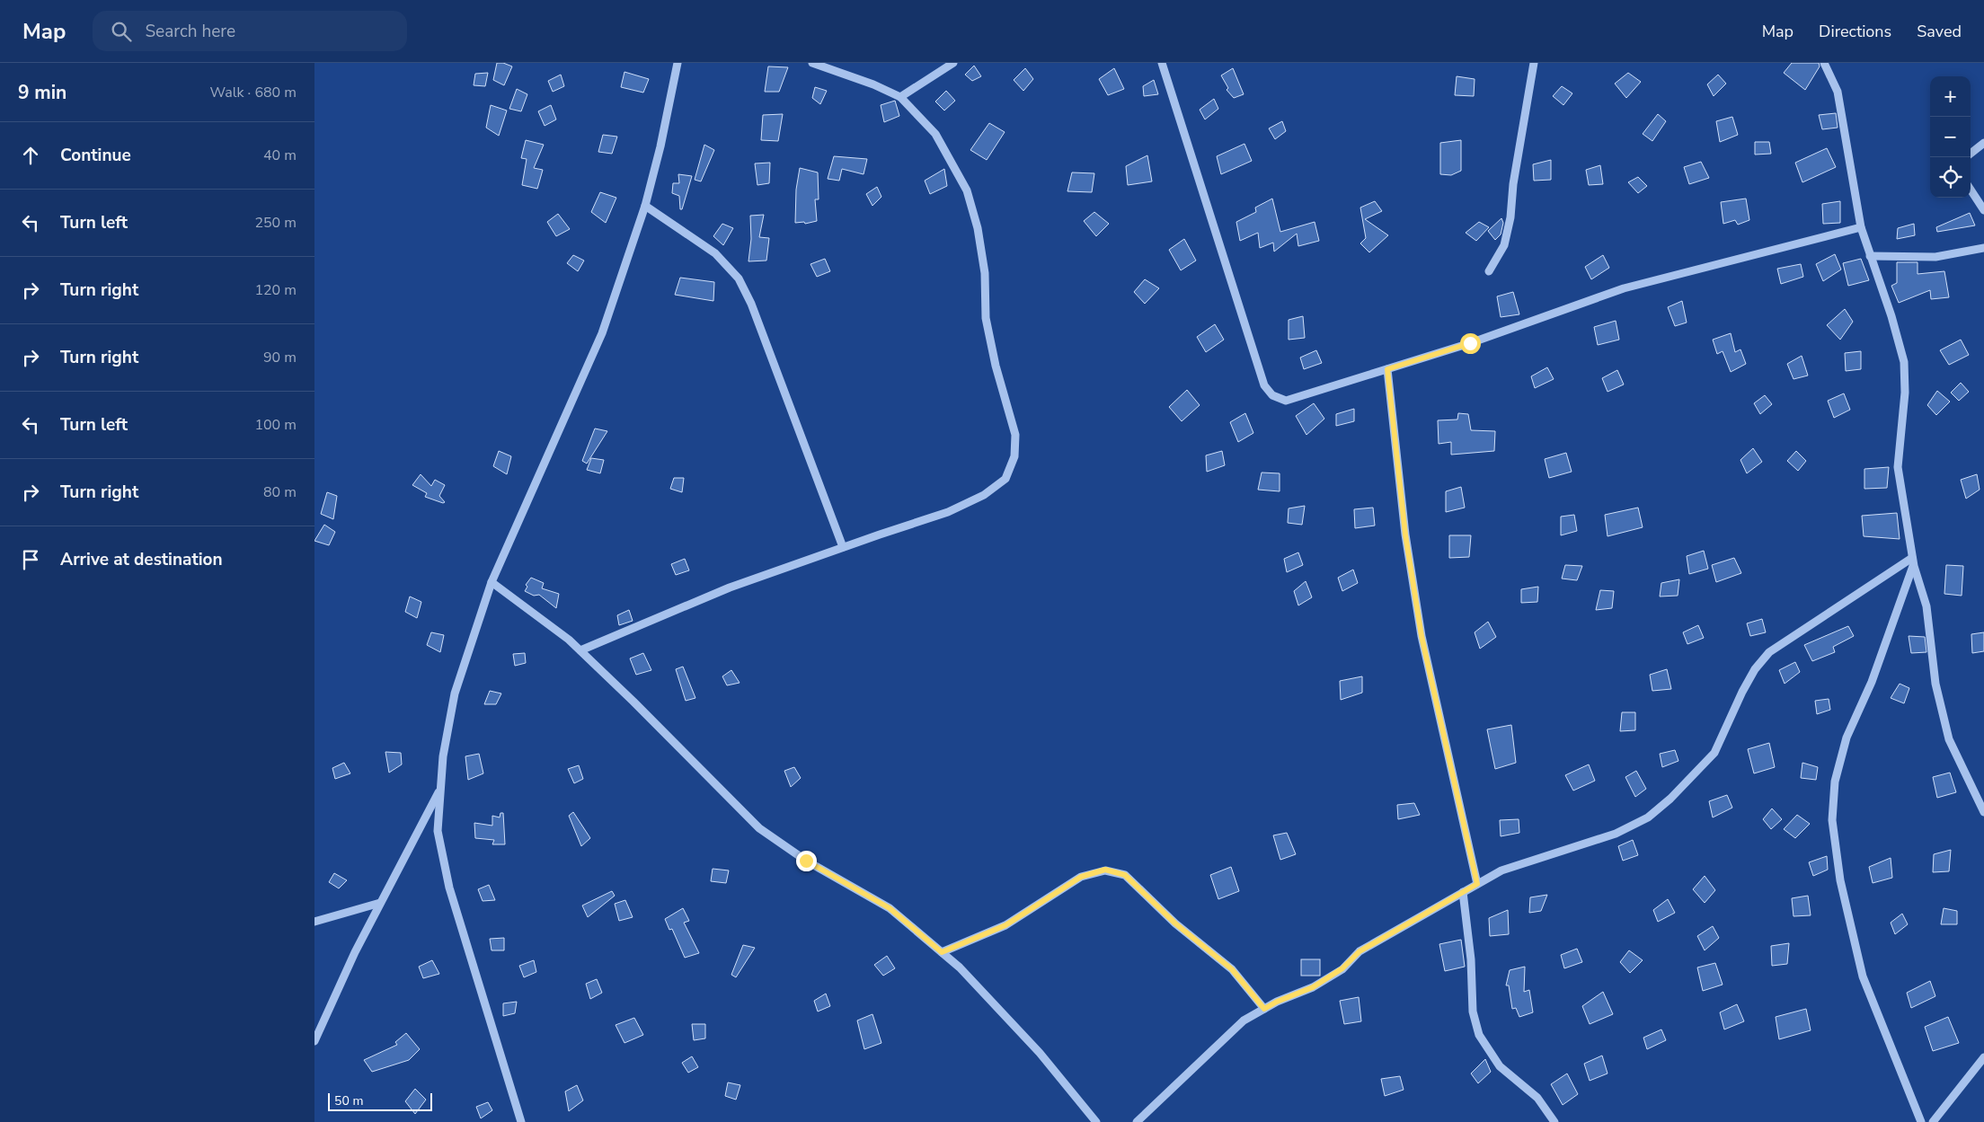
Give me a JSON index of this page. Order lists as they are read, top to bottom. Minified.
{"scale_bar":"50 m","page":{"header":"Map","search":"Search here","nav":["Map","Directions","Saved"],"heading":["9 min","Walk · 680 m"],"map_buttons":["+","−"],"list":[["Continue","40 m"],["Turn left","250 m"],["Turn right","120 m"],["Turn right","90 m"],["Turn left","100 m"],["Turn right","80 m"],"Arrive at destination"],"scale":"50 m"}}
